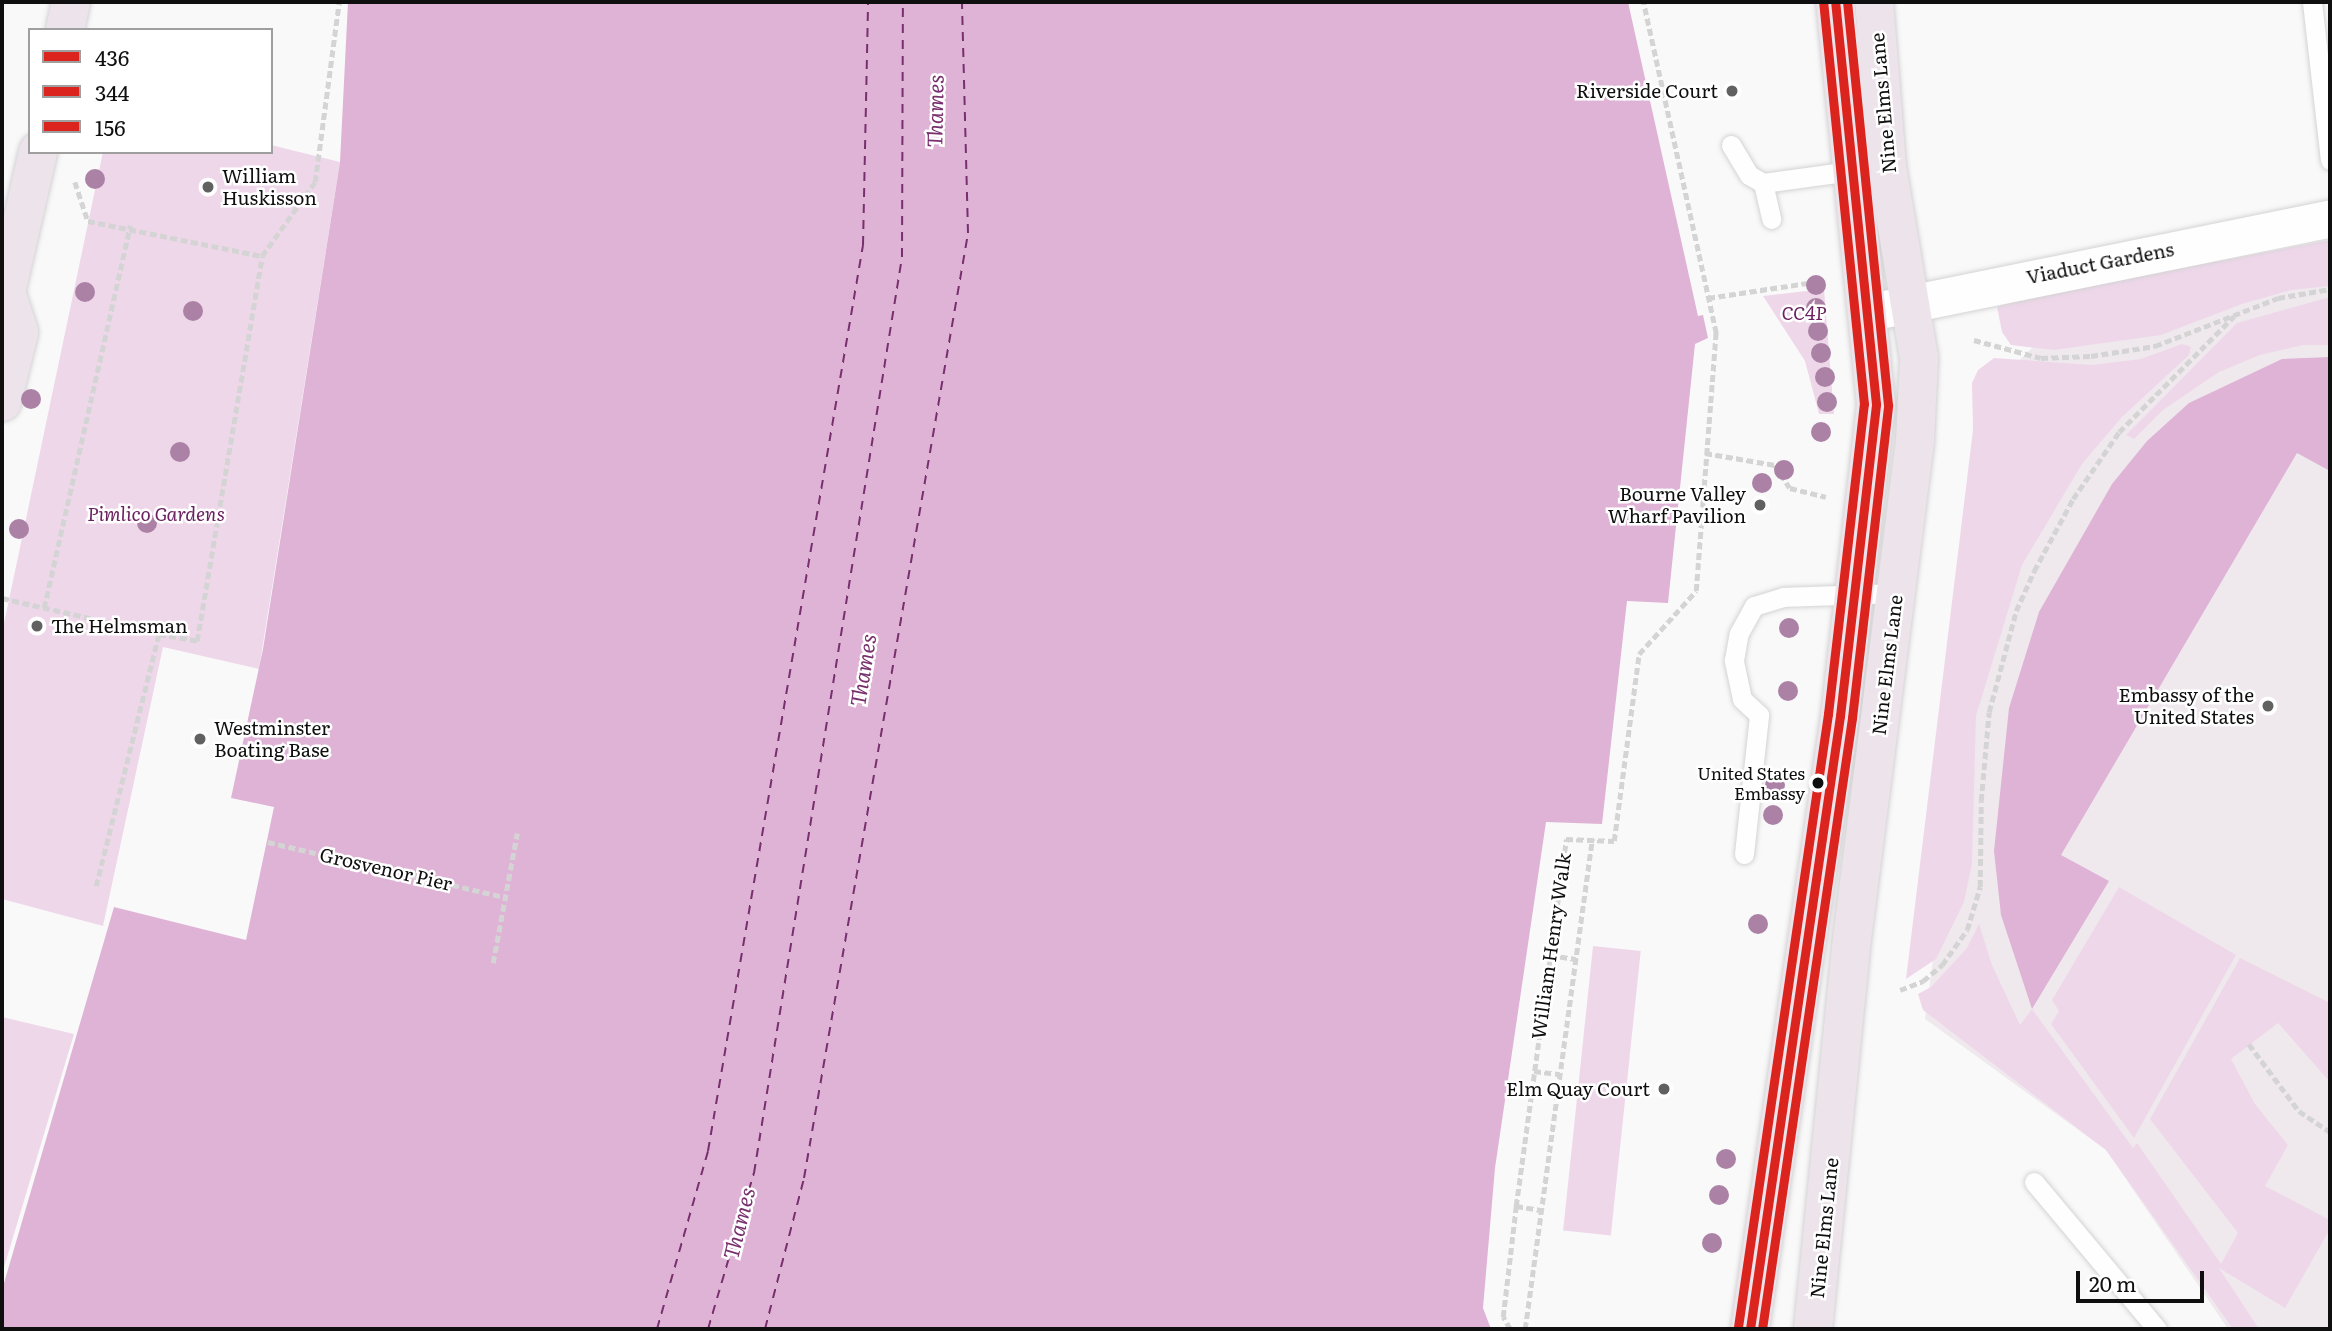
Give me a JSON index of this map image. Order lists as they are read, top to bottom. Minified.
{"streets":{"highway":["Nine Elms Lane"],"street":["Viaduct Gardens"],"path":["Grosvenor Pier","William Henry Walk"]},"crossings":[["Nine Elms Lane","Viaduct Gardens"]],"water":["Thames"],"parks":["CC4P","Pimlico Gardens"],"places":["Riverside Court","William Huskisson","Bourne Valley Wharf Pavilion","The Helmsman","Embassy of the United States","Westminster Boating Base","United States Embassy","Elm Quay Court"],"lines":["transit line 436","transit line 344","transit line 156"],"legend":["436","344","156"],"scale_bar":"20 m"}
